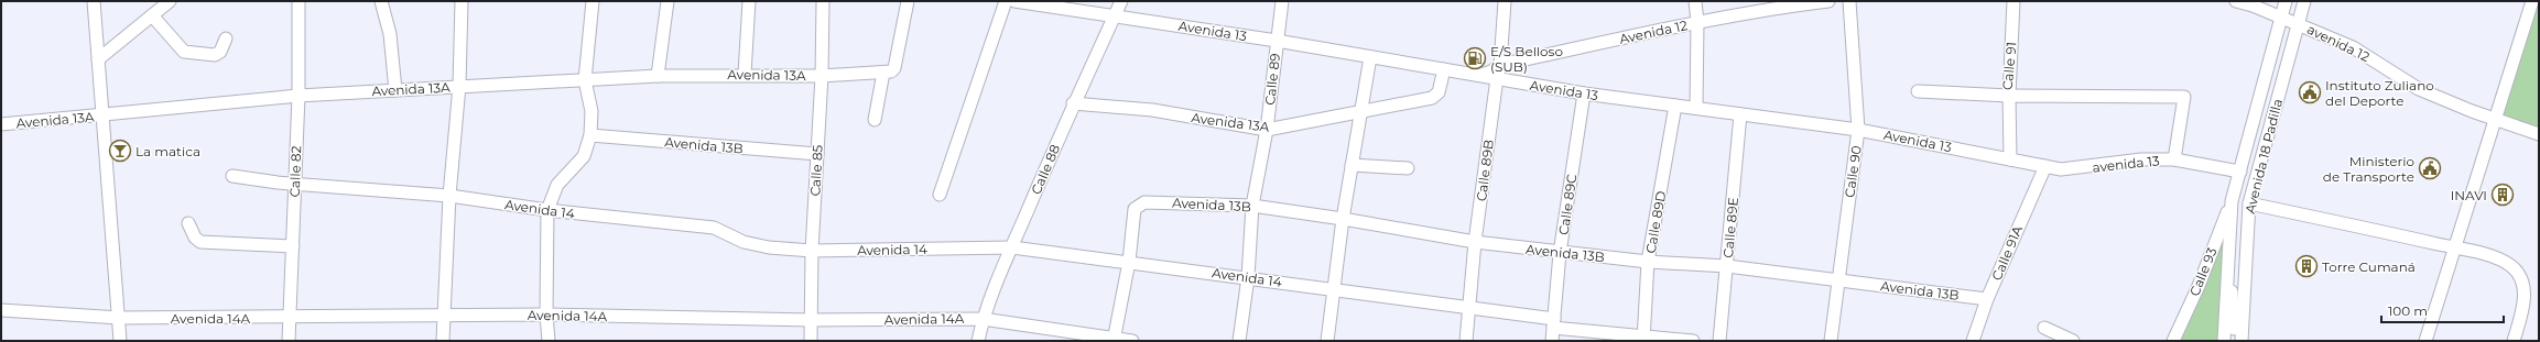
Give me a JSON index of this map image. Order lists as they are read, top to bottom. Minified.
{"streets":{"street":["Avenida 13","Avenida 12","avenida 12","Calle 91","Avenida 13A","Calle 89","Avenida 13B","Avenida 18 Padilla","avenida 13","Calle 88","Calle 85","Calle 89B","Calle 82","Calle 90","Calle 89C","Avenida 14","Calle 89D","Calle 89E","Calle 91A","Calle 93","Avenida 14A"]},"crossings":[["Avenida 13","Avenida 12"],["Avenida 13","Avenida 13A"],["Avenida 13","Calle 89"],["Avenida 13","avenida 13"],["Avenida 13","Calle 88"],["Avenida 13","Calle 89B"],["Avenida 13","Calle 90"],["Avenida 13","Calle 89C"],["Avenida 13","Calle 89D"],["Avenida 13","Calle 89E"],["Avenida 12","Calle 89B"],["avenida 12","Avenida 18 Padilla"],["Avenida 13A","Calle 89"],["Avenida 13A","Calle 88"],["Avenida 13A","Calle 85"],["Avenida 13A","Calle 82"],["Calle 89","Avenida 13B"],["Calle 89","Avenida 14"],["Avenida 13B","Calle 85"],["Avenida 13B","Calle 89B"],["Avenida 13B","Calle 90"],["Avenida 13B","Calle 89C"],["Avenida 13B","Avenida 14"],["Avenida 13B","Calle 89D"],["Avenida 13B","Calle 89E"],["Avenida 13B","Calle 91A"],["Avenida 18 Padilla","avenida 13"],["Avenida 18 Padilla","Calle 93"],["avenida 13","Calle 91A"],["Calle 88","Avenida 14"],["Calle 88","Avenida 14A"],["Calle 85","Avenida 14"],["Calle 85","Avenida 14A"],["Calle 89B","Avenida 14"],["Calle 82","Avenida 14"],["Calle 82","Avenida 14A"],["Calle 89C","Avenida 14"],["Avenida 14","Calle 89D"]],"places":{"fuel station":["E/S Belloso (SUB)"],"public building":["Instituto Zuliano del Deporte","Ministerio de Transporte"],"bar":["La matica"],"building":["INAVI","Torre Cumaná"]},"scale_bar":"100 m"}
